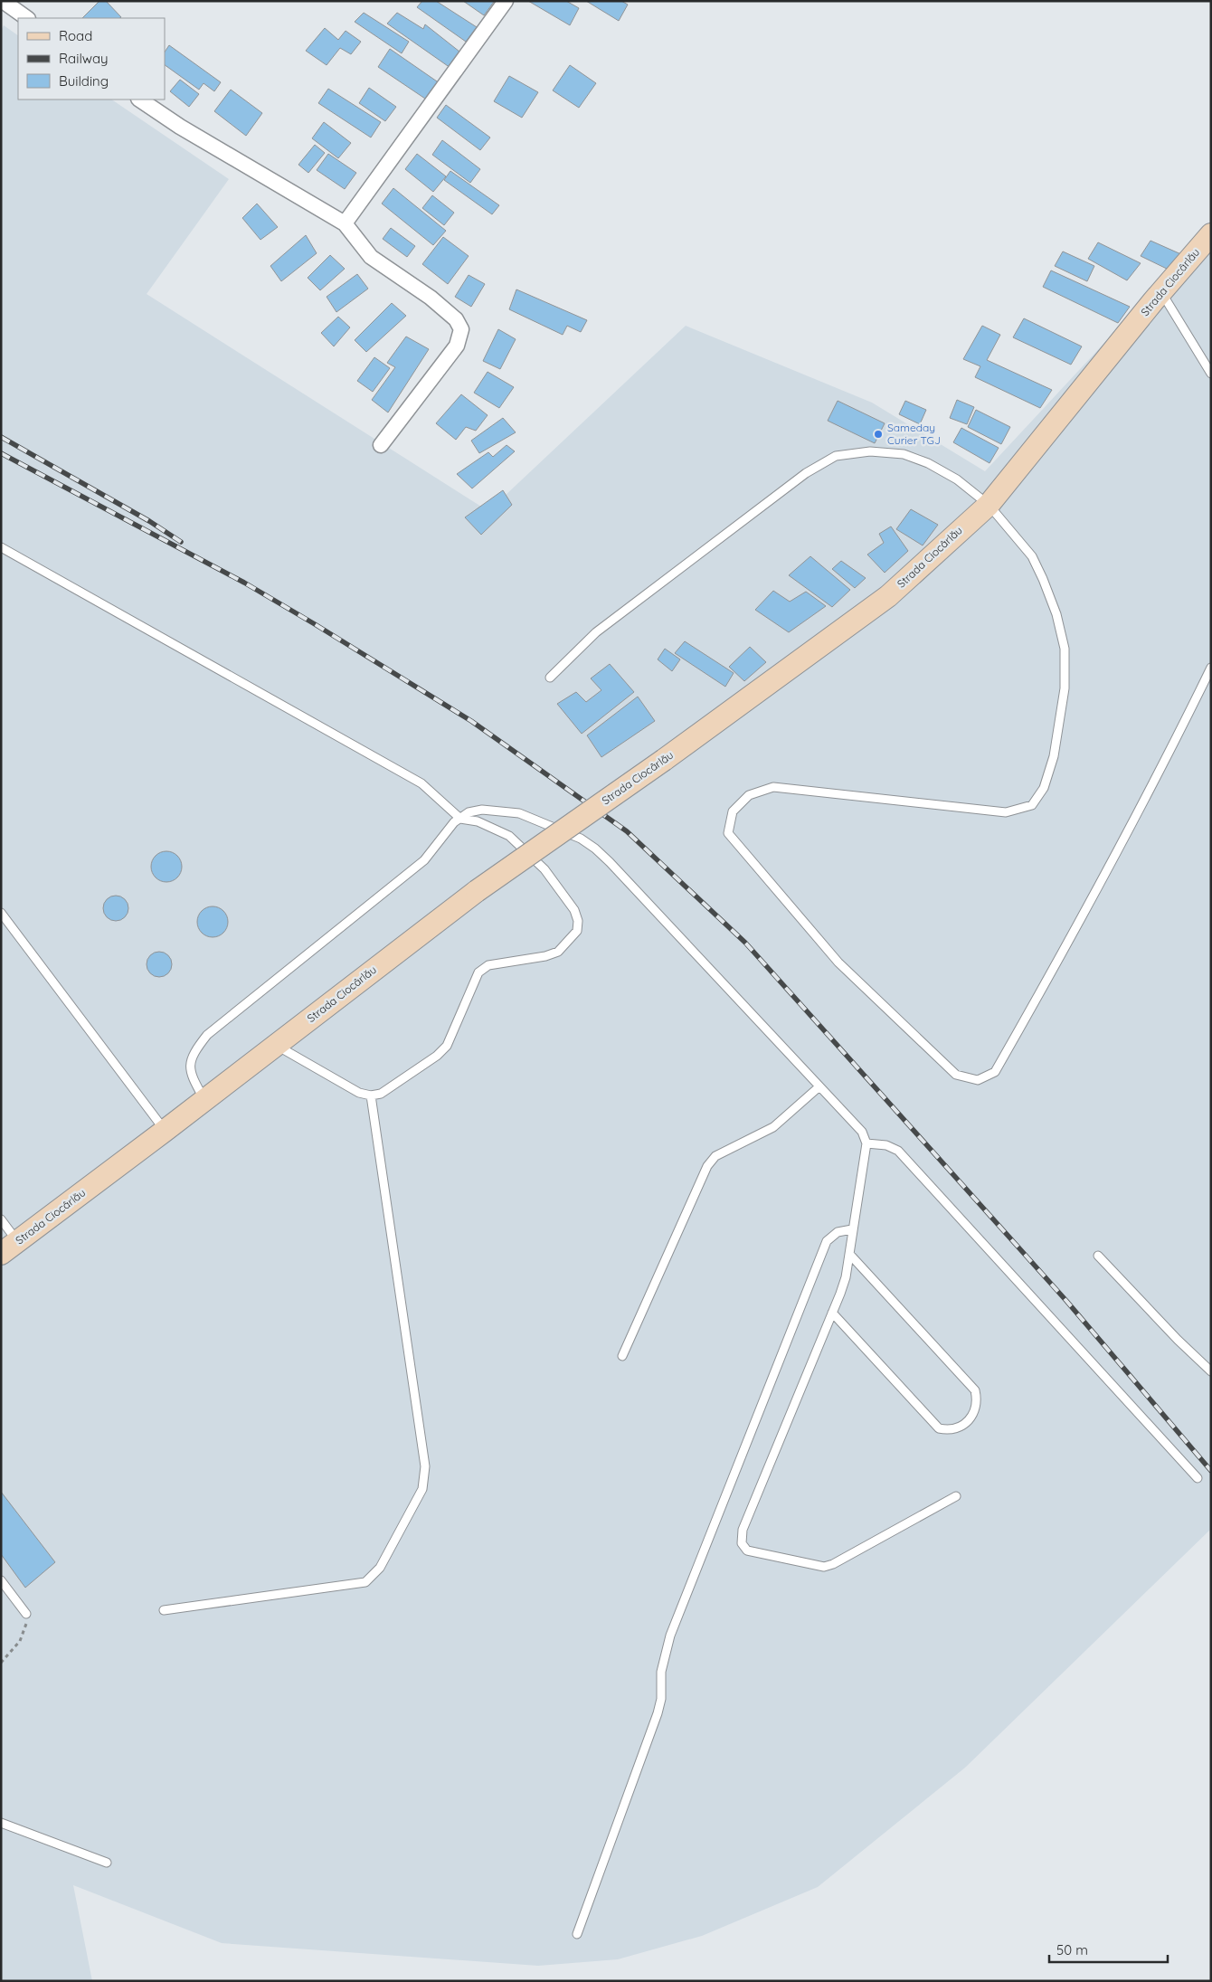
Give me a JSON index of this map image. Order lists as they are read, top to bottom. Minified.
{"streets":{"main road":["Strada Ciocârlău"]},"places":["Sameday Curier TGJ"],"legend":["Road","Railway","Building"],"scale_bar":"50 m"}
